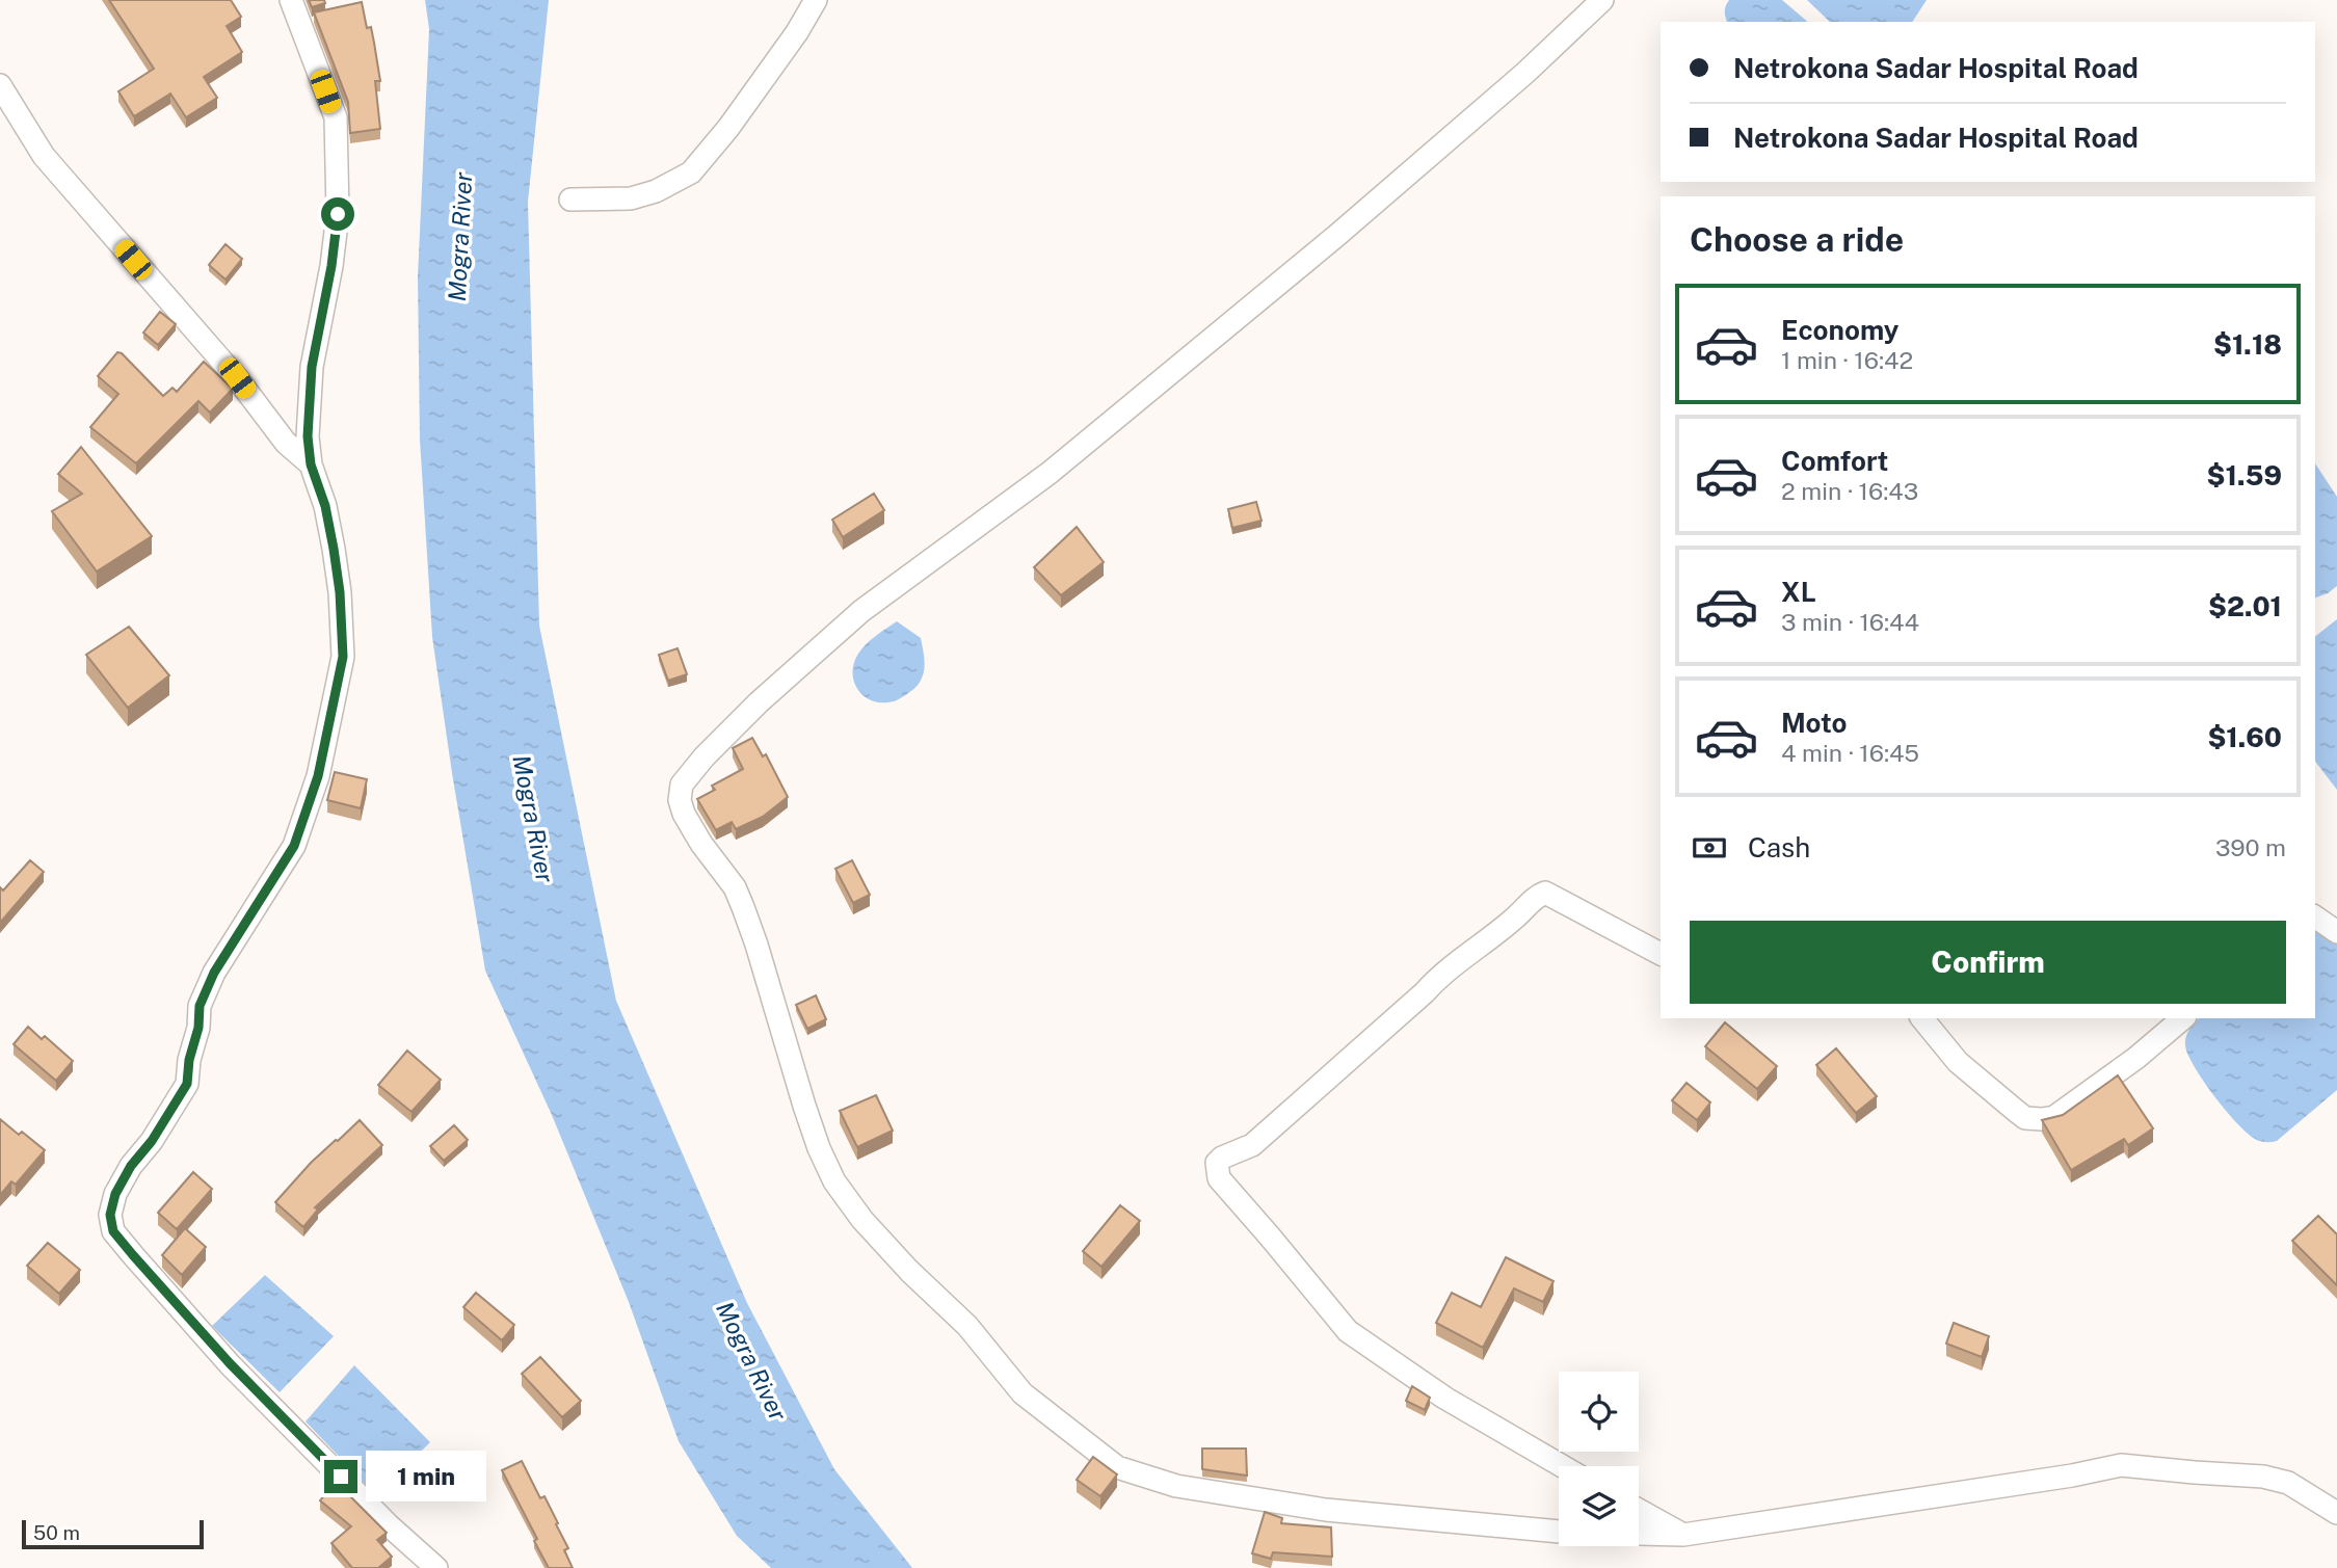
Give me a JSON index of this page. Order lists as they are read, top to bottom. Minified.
{"water":["Mogra River"],"scale_bar":"50 m","page":{"banner":["Netrokona Sadar Hospital Road","Netrokona Sadar Hospital Road"],"heading":"Choose a ride","list":[{"name":"Economy","note":"1 min · 16:42","value":"$1.18"},{"name":"Comfort","note":"2 min · 16:43","value":"$1.59"},{"name":"XL","note":"3 min · 16:44","value":"$2.01"},{"name":"Moto","note":"4 min · 16:45","value":"$1.60"}],"pay":["Cash","390 m"],"buttons":"Confirm","bubble":"1 min","scale":"50 m"}}
